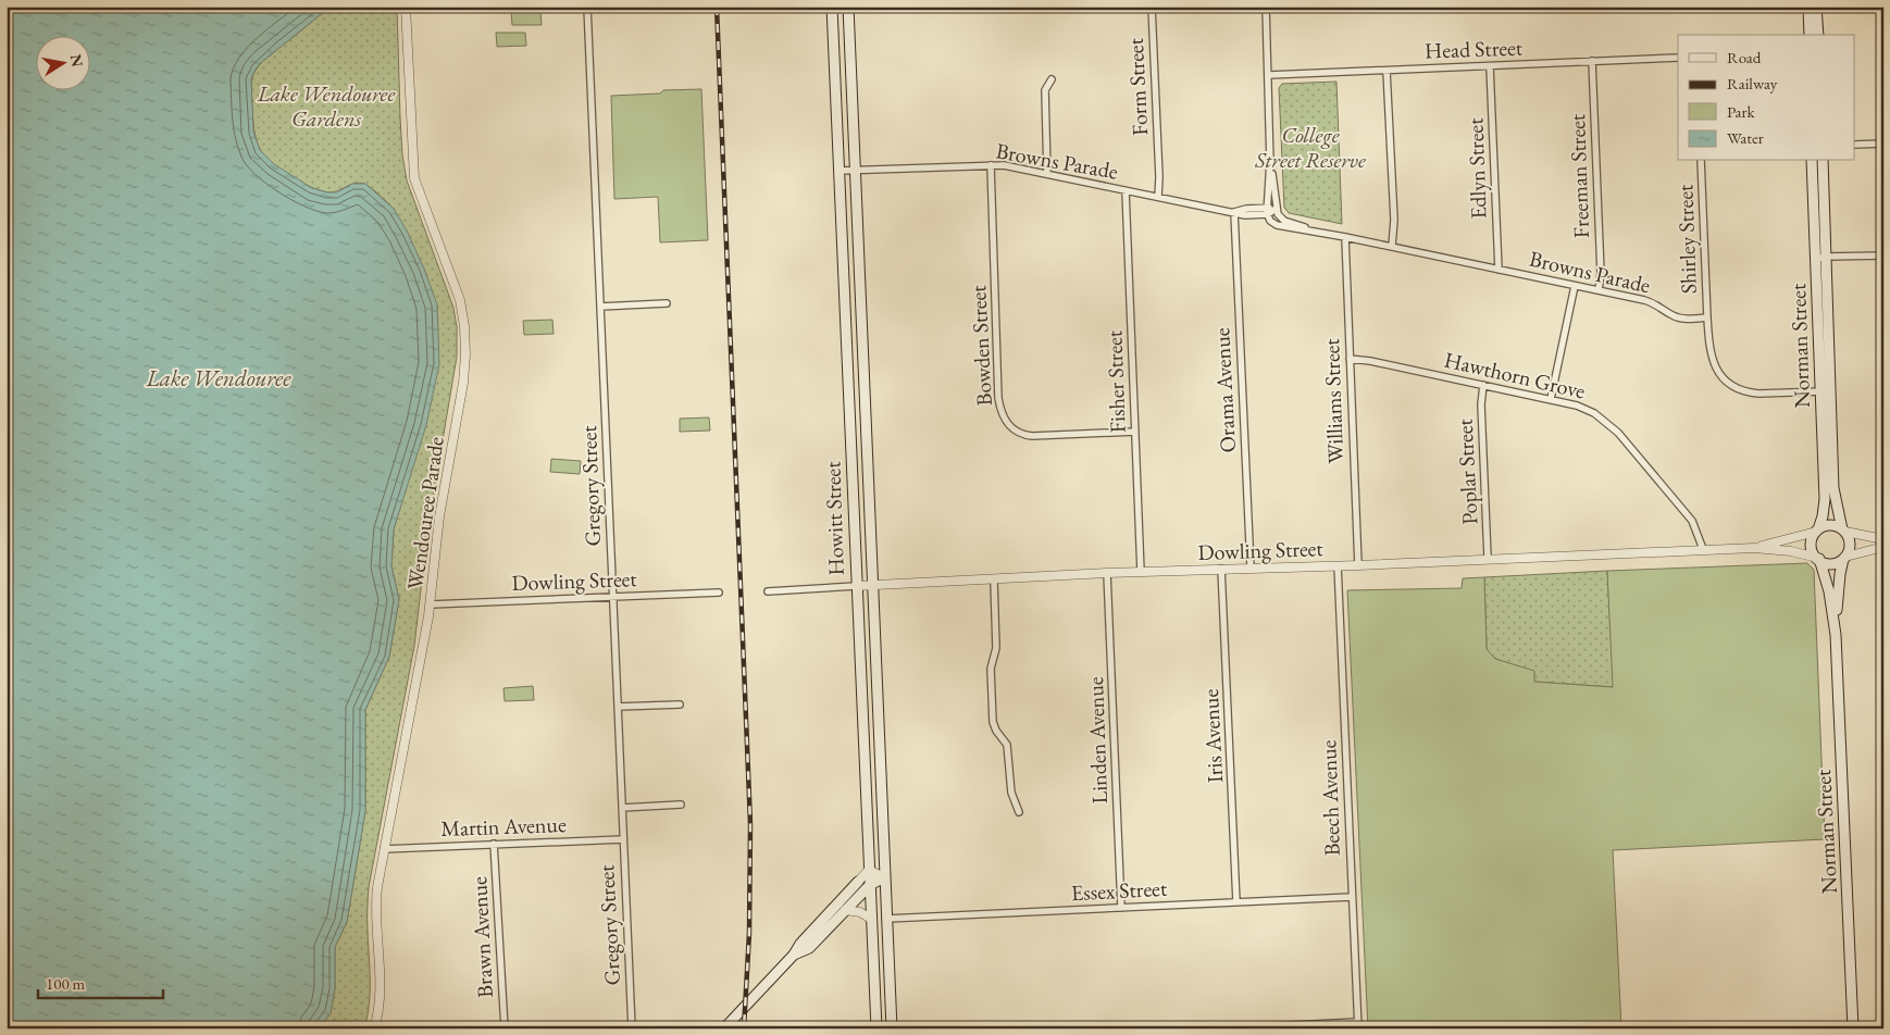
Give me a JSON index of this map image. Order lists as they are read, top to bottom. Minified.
{"streets":{"main road":["Norman Street","Howitt Street"],"street":["Head Street","Form Street","Browns Parade","Edlyn Street","Freeman Street","Shirley Street","Bowden Street","Hawthorn Grove","Fisher Street","Orama Avenue","Williams Street","Poplar Street","Gregory Street","Wendouree Parade","Dowling Street","Iris Avenue","Linden Avenue","Beech Avenue","Martin Avenue","Essex Street","Brawn Avenue"]},"crossings":[["Head Street","Edlyn Street"],["Head Street","Freeman Street"],["Form Street","Browns Parade"],["Browns Parade","Edlyn Street"],["Browns Parade","Freeman Street"],["Browns Parade","Shirley Street"],["Browns Parade","Bowden Street"],["Browns Parade","Fisher Street"],["Browns Parade","Orama Avenue"],["Browns Parade","Williams Street"],["Browns Parade","Howitt Street"],["Bowden Street","Fisher Street"],["Norman Street","Dowling Street"],["Hawthorn Grove","Williams Street"],["Hawthorn Grove","Poplar Street"],["Hawthorn Grove","Dowling Street"],["Fisher Street","Dowling Street"],["Orama Avenue","Dowling Street"],["Williams Street","Dowling Street"],["Poplar Street","Dowling Street"],["Gregory Street","Dowling Street"],["Gregory Street","Martin Avenue"],["Wendouree Parade","Dowling Street"],["Wendouree Parade","Martin Avenue"],["Howitt Street","Dowling Street"],["Howitt Street","Essex Street"],["Dowling Street","Iris Avenue"],["Dowling Street","Linden Avenue"],["Dowling Street","Beech Avenue"],["Iris Avenue","Essex Street"],["Linden Avenue","Essex Street"],["Beech Avenue","Essex Street"],["Martin Avenue","Brawn Avenue"]],"water":["Lake Wendouree"],"parks":["Lake Wendouree Gardens","College Street Reserve"],"legend":["Road","Railway","Park","Water"],"scale_bar":"100 m","north":"right"}
